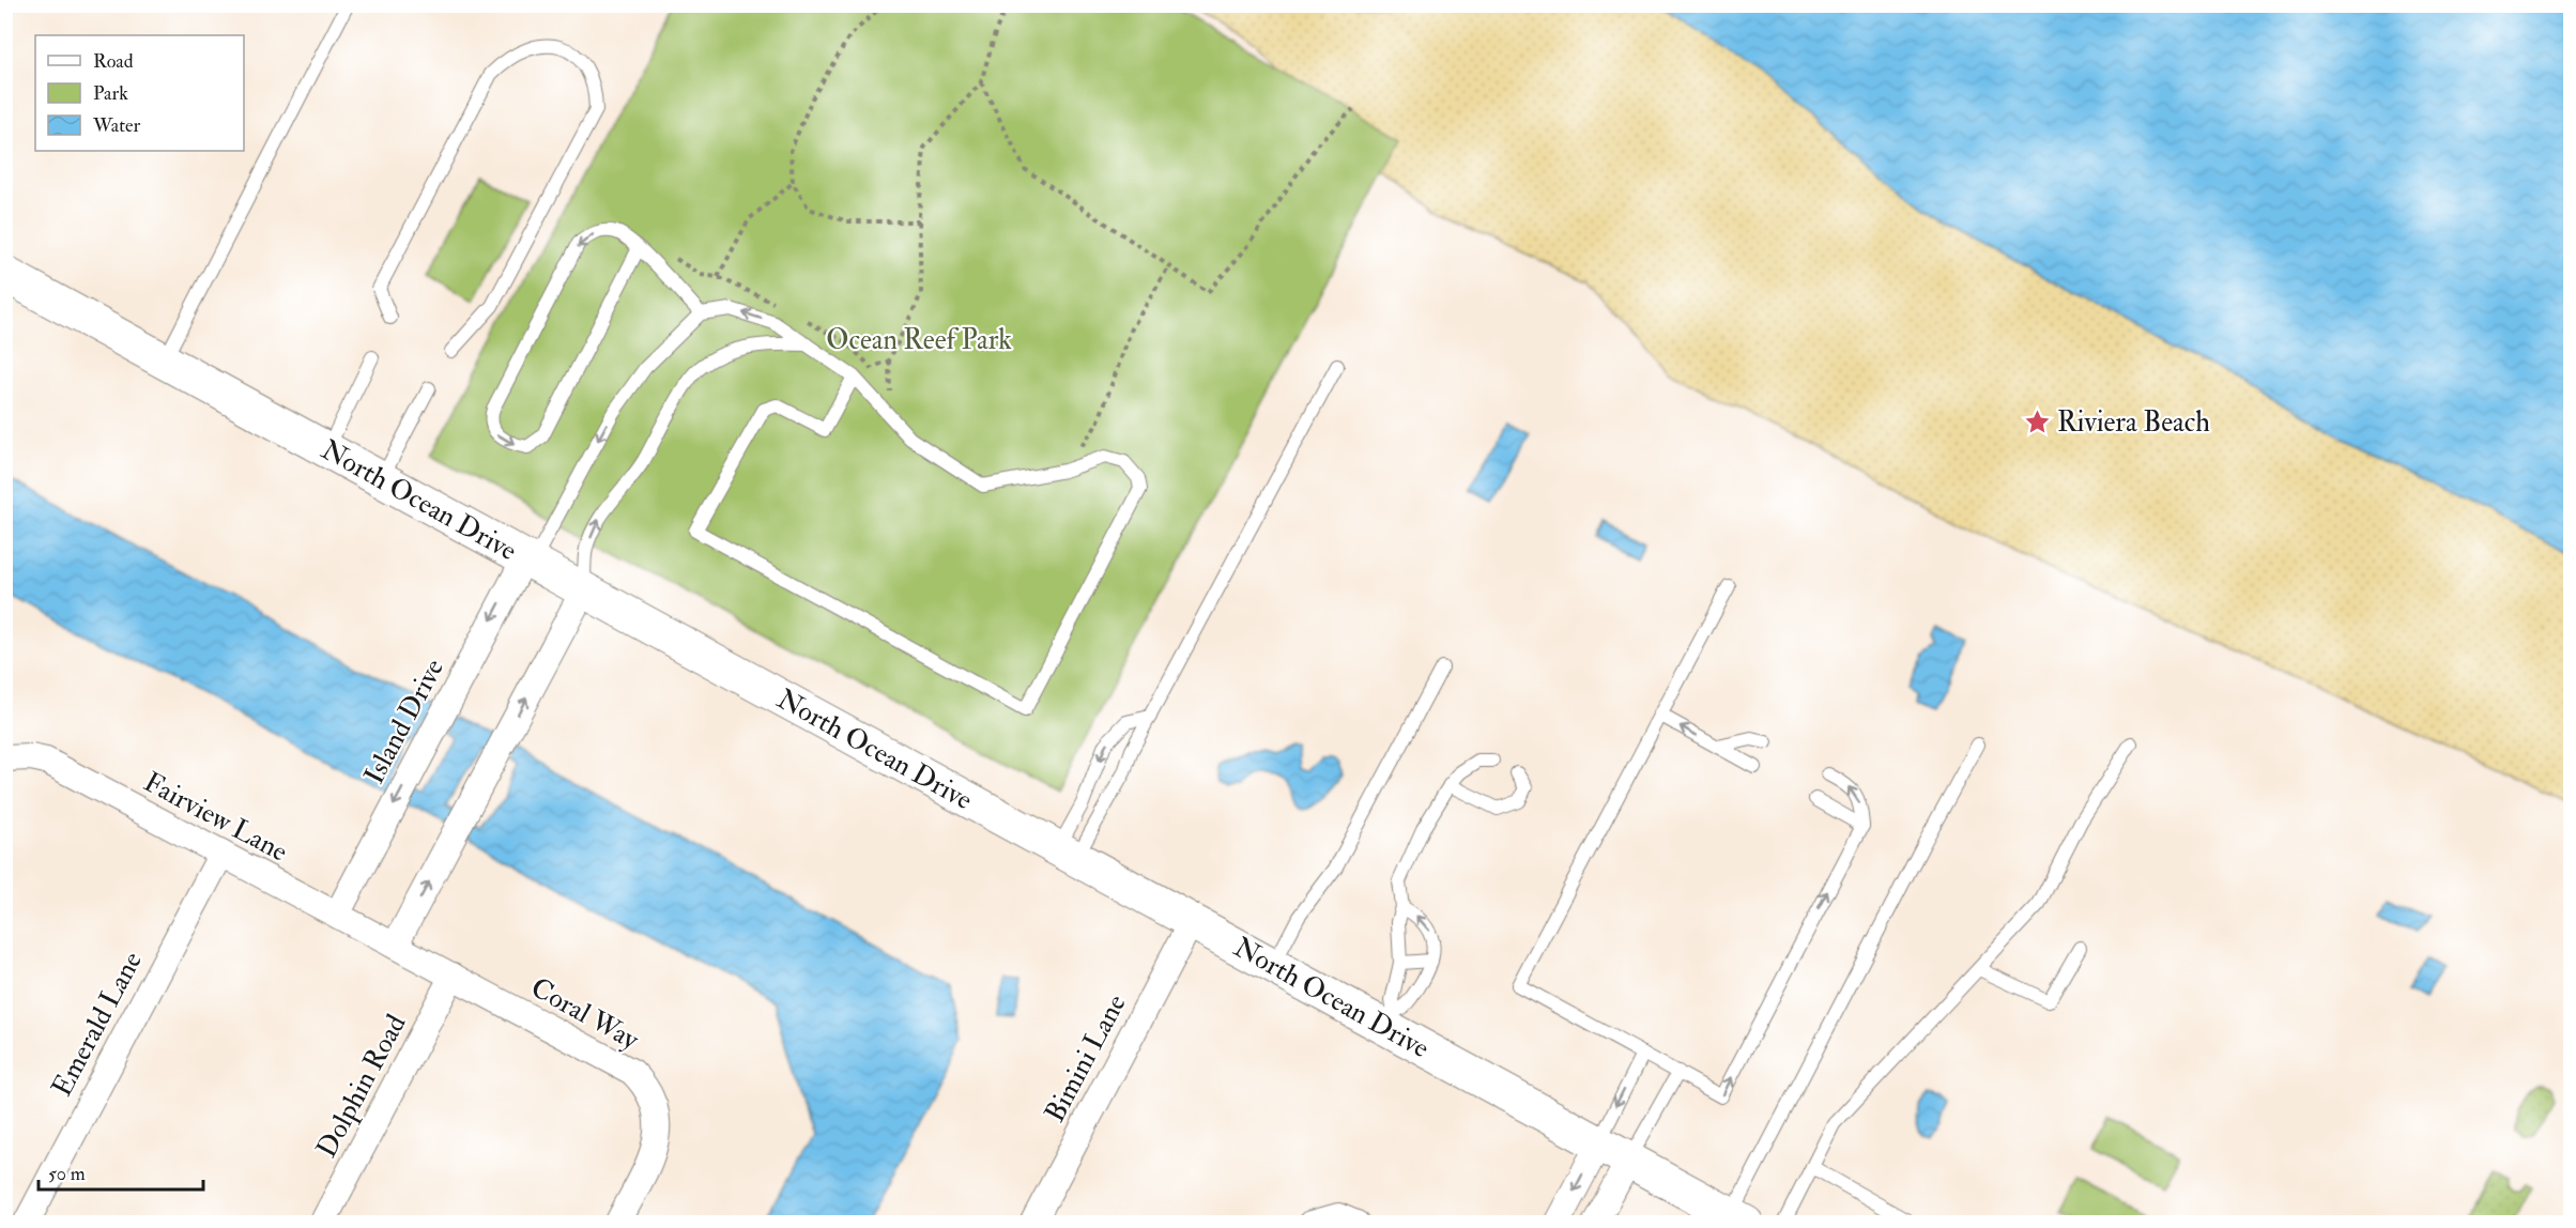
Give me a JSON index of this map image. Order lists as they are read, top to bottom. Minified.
{"streets":{"main road":["North Ocean Drive"],"street":["Island Drive","Fairview Lane","Coral Way","Emerald Lane","Bimini Lane","Dolphin Road"]},"crossings":[["North Ocean Drive","Island Drive"],["North Ocean Drive","Bimini Lane"],["Island Drive","Fairview Lane"],["Fairview Lane","Coral Way"],["Fairview Lane","Emerald Lane"],["Coral Way","Dolphin Road"]],"parks":["Ocean Reef Park"],"places":{"place":["Riviera Beach"]},"legend":["Road","Park","Water"],"scale_bar":"50 m"}
